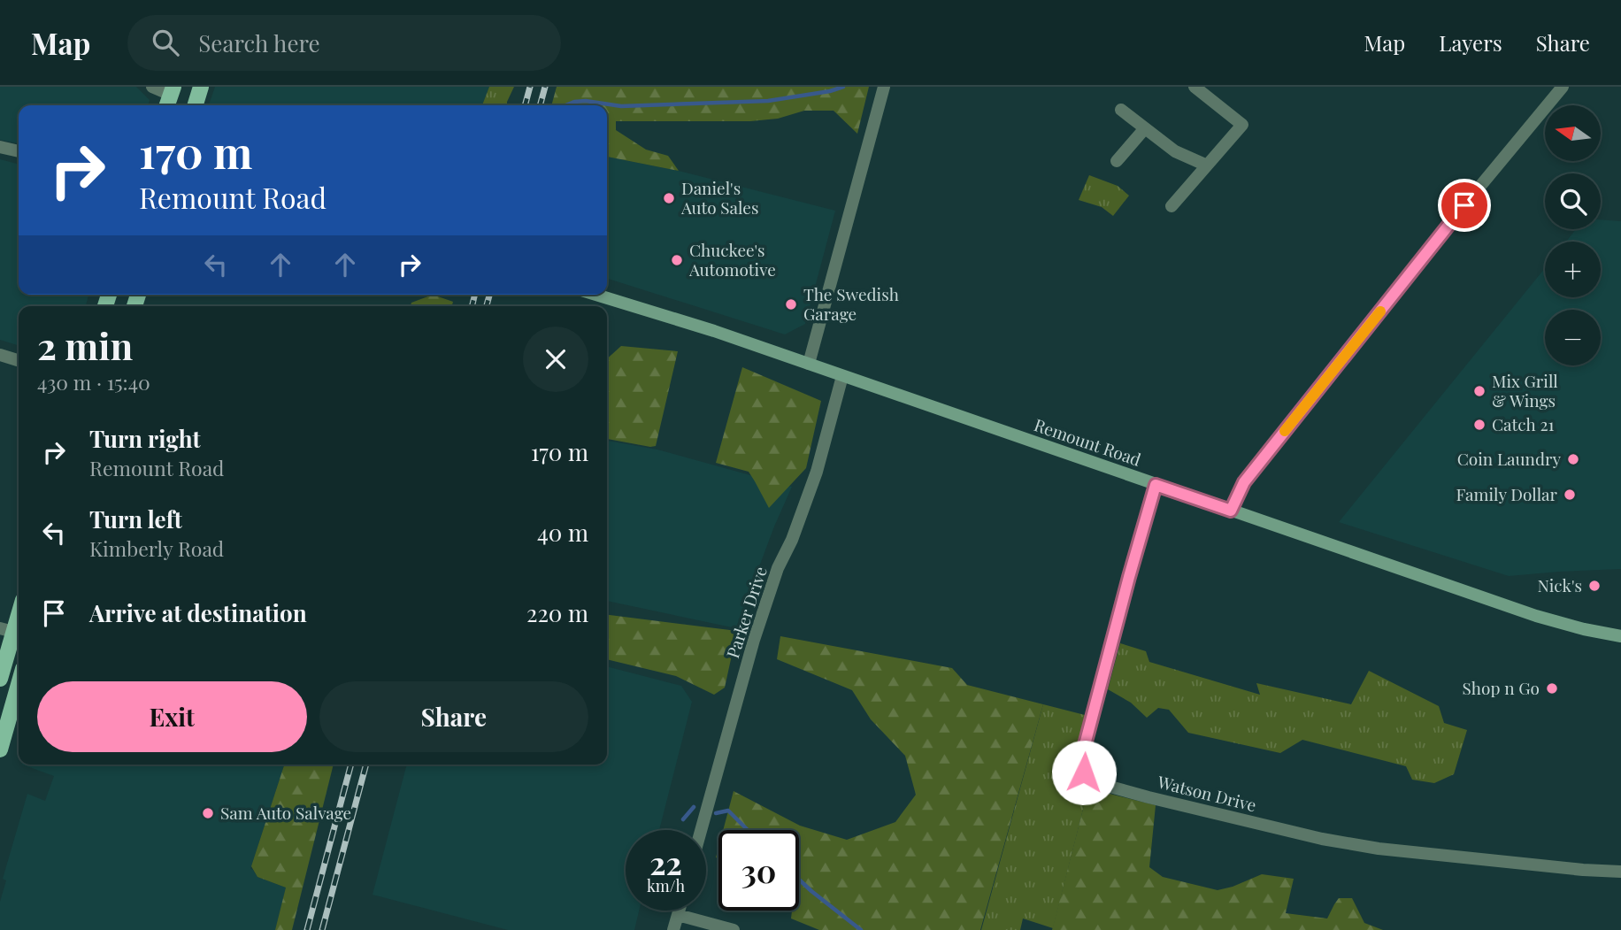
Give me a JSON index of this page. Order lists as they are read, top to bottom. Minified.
{"streets":{"main road":["Remount Road"],"street":["Parker Drive","Watson Drive"]},"crossings":[["Remount Road","Parker Drive"],["Remount Road","Watson Drive"]],"places":["Daniel's Auto Sales","Chuckee's Automotive","The Swedish Garage","Mix Grill & Wings","Catch 21","Coin Laundry","Family Dollar","Nick's","Shop n Go","Sam Auto Salvage"],"north":"left","page":{"header":"Map","search":"Search here","nav":["Map","Layers","Share"],"map_buttons":["+","−"],"turn":["170 m","Remount Road"],"heading":["2 min","430 m · 15:40"],"list":[{"name":"Turn right","note":"Remount Road","value":"170 m"},{"name":"Turn left","note":"Kimberly Road","value":"40 m"},{"name":"Arrive at destination","value":"220 m"}],"buttons":["Exit","Share"],"speed":"22 km/h","limit":"30"}}
